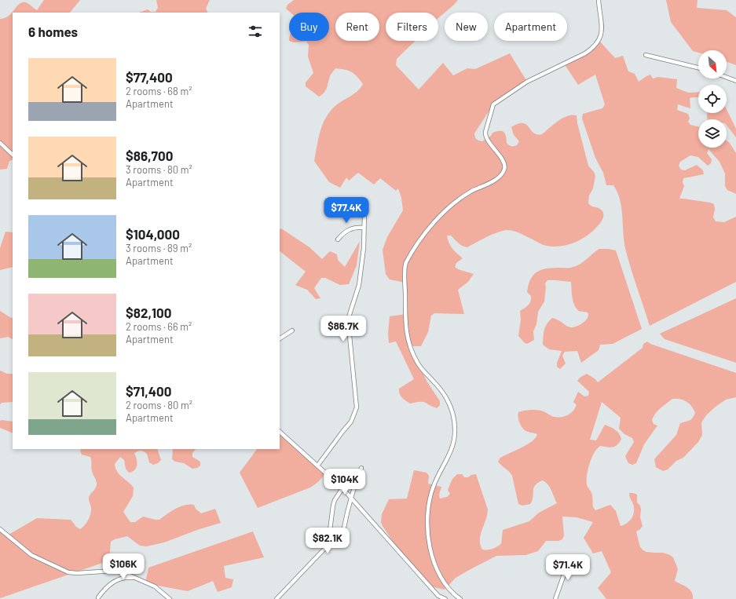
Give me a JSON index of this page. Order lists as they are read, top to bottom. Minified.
{"north":"bottom right","page":{"chip":["Buy","Rent","Filters","New","Apartment"],"heading":"6 homes","list":[{"name":"$77,400","note":"2 rooms · 68 m² · Apartment"},{"name":"$86,700","note":"3 rooms · 80 m² · Apartment"},{"name":"$104,000","note":"3 rooms · 89 m² · Apartment"},{"name":"$82,100","note":"2 rooms · 66 m² · Apartment"},{"name":"$71,400","note":"2 rooms · 80 m² · Apartment"}],"price":["$77.4K","$86.7K","$104K","$82.1K","$106K","$71.4K"]}}
